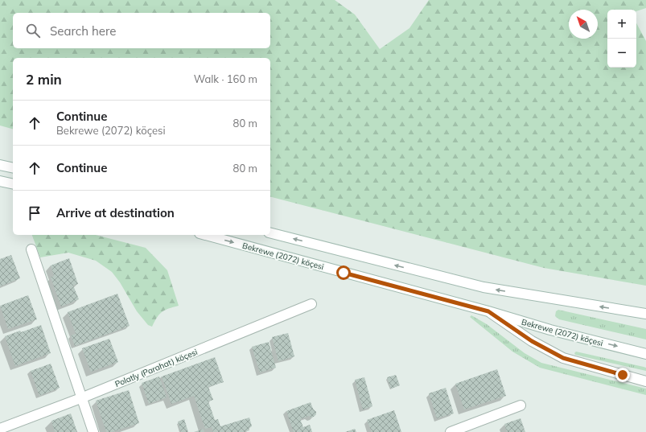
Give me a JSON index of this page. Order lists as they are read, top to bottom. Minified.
{"streets":{"main road":["Bekrewe (2072) köçesi","Polatly (Parahat) köçesi"]},"north":"top left","page":{"map_buttons":["+","−"],"search":"Search here","heading":["2 min","Walk · 160 m"],"list":[["Continue","Bekrewe (2072) köçesi","80 m"],["Continue","80 m"],"Arrive at destination"]}}
